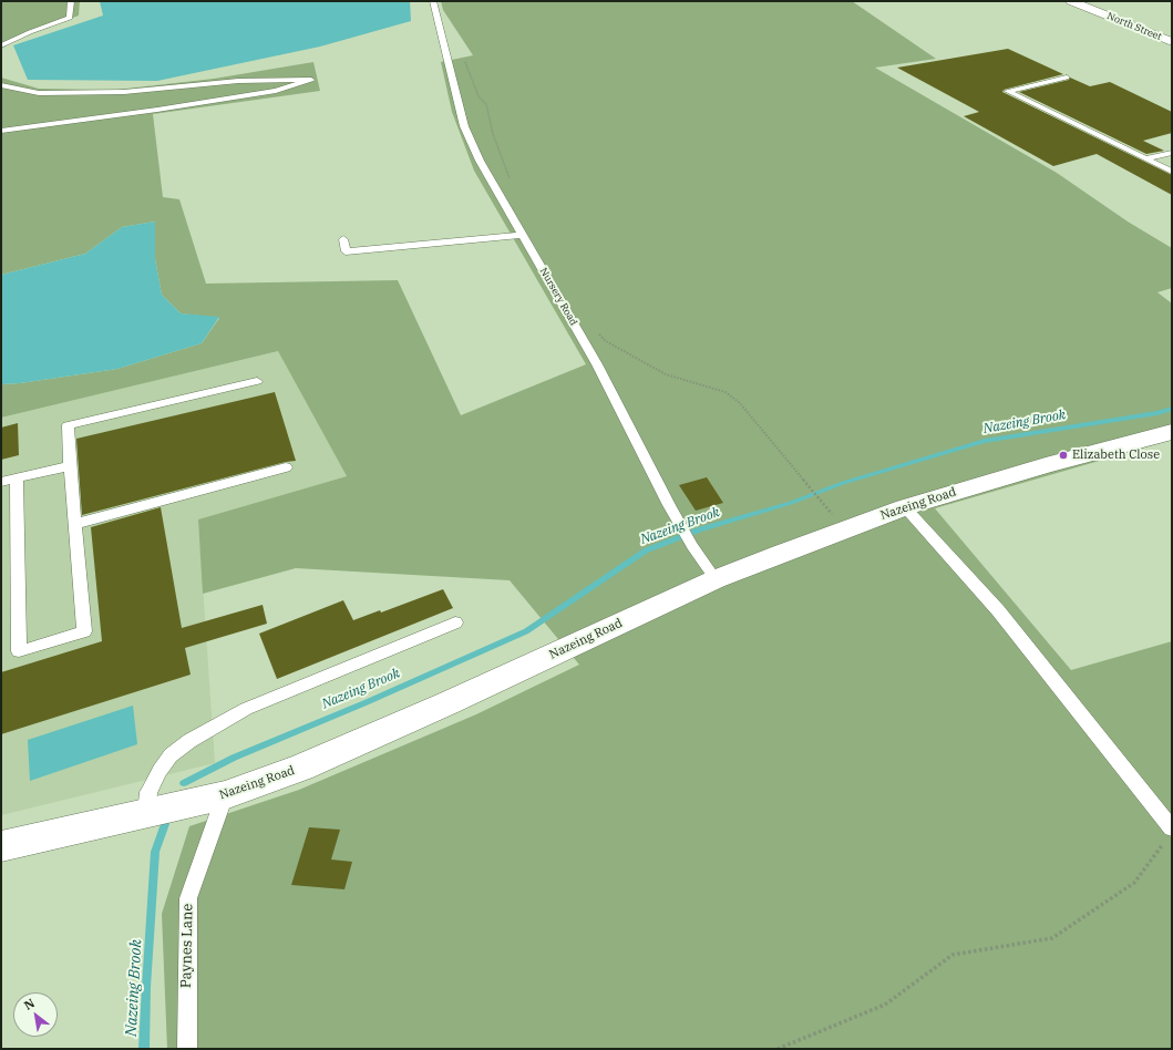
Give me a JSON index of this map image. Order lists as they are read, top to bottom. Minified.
{"streets":{"main road":["North Street","Nazeing Road"],"lane":["Nursery Road","Paynes Lane"]},"crossings":[["Nursery Road","Nazeing Road"],["Nazeing Road","Paynes Lane"]],"water":["Nazeing Brook"],"places":["Elizabeth Close"],"north":"top left"}
